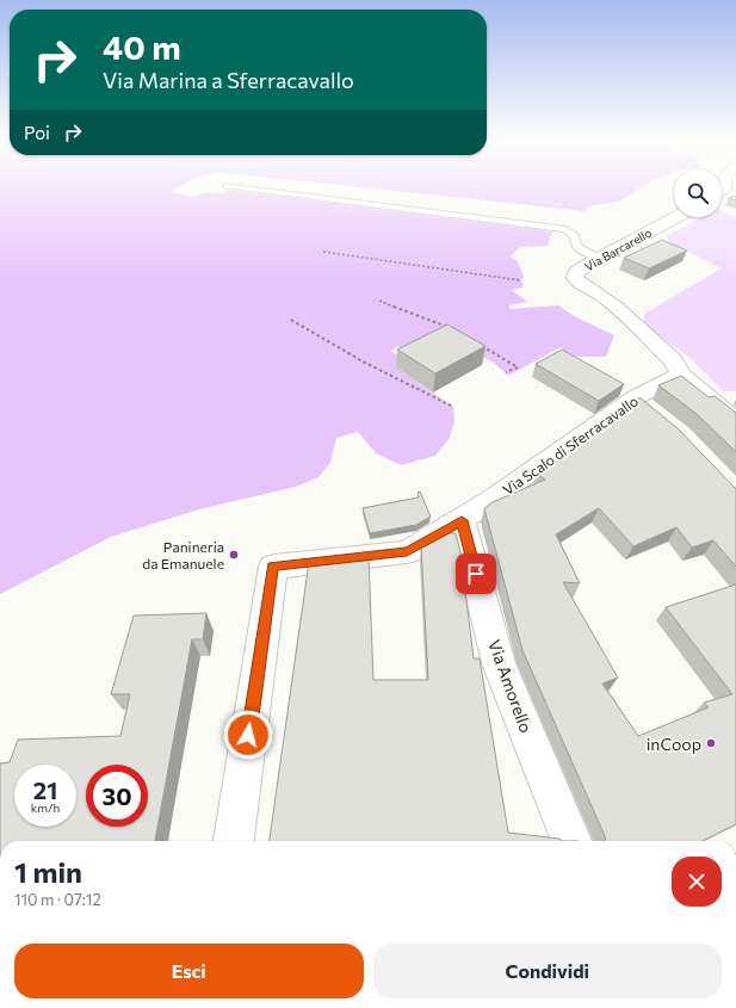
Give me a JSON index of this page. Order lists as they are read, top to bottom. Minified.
{"streets":{"street":["Via Barcarello","Via Scalo di Sferracavallo","Via Amorello"]},"crossings":[["Via Barcarello","Via Scalo di Sferracavallo"],["Via Scalo di Sferracavallo","Via Amorello"]],"places":["Panineria da Emanuele","inCoop"],"page":{"turn":["40 m","Via Marina a Sferracavallo"],"then":"Poi","speed":"21 km/h","limit":"30","heading":["1 min","110 m · 07:12"],"buttons":["Esci","Condividi"]}}
